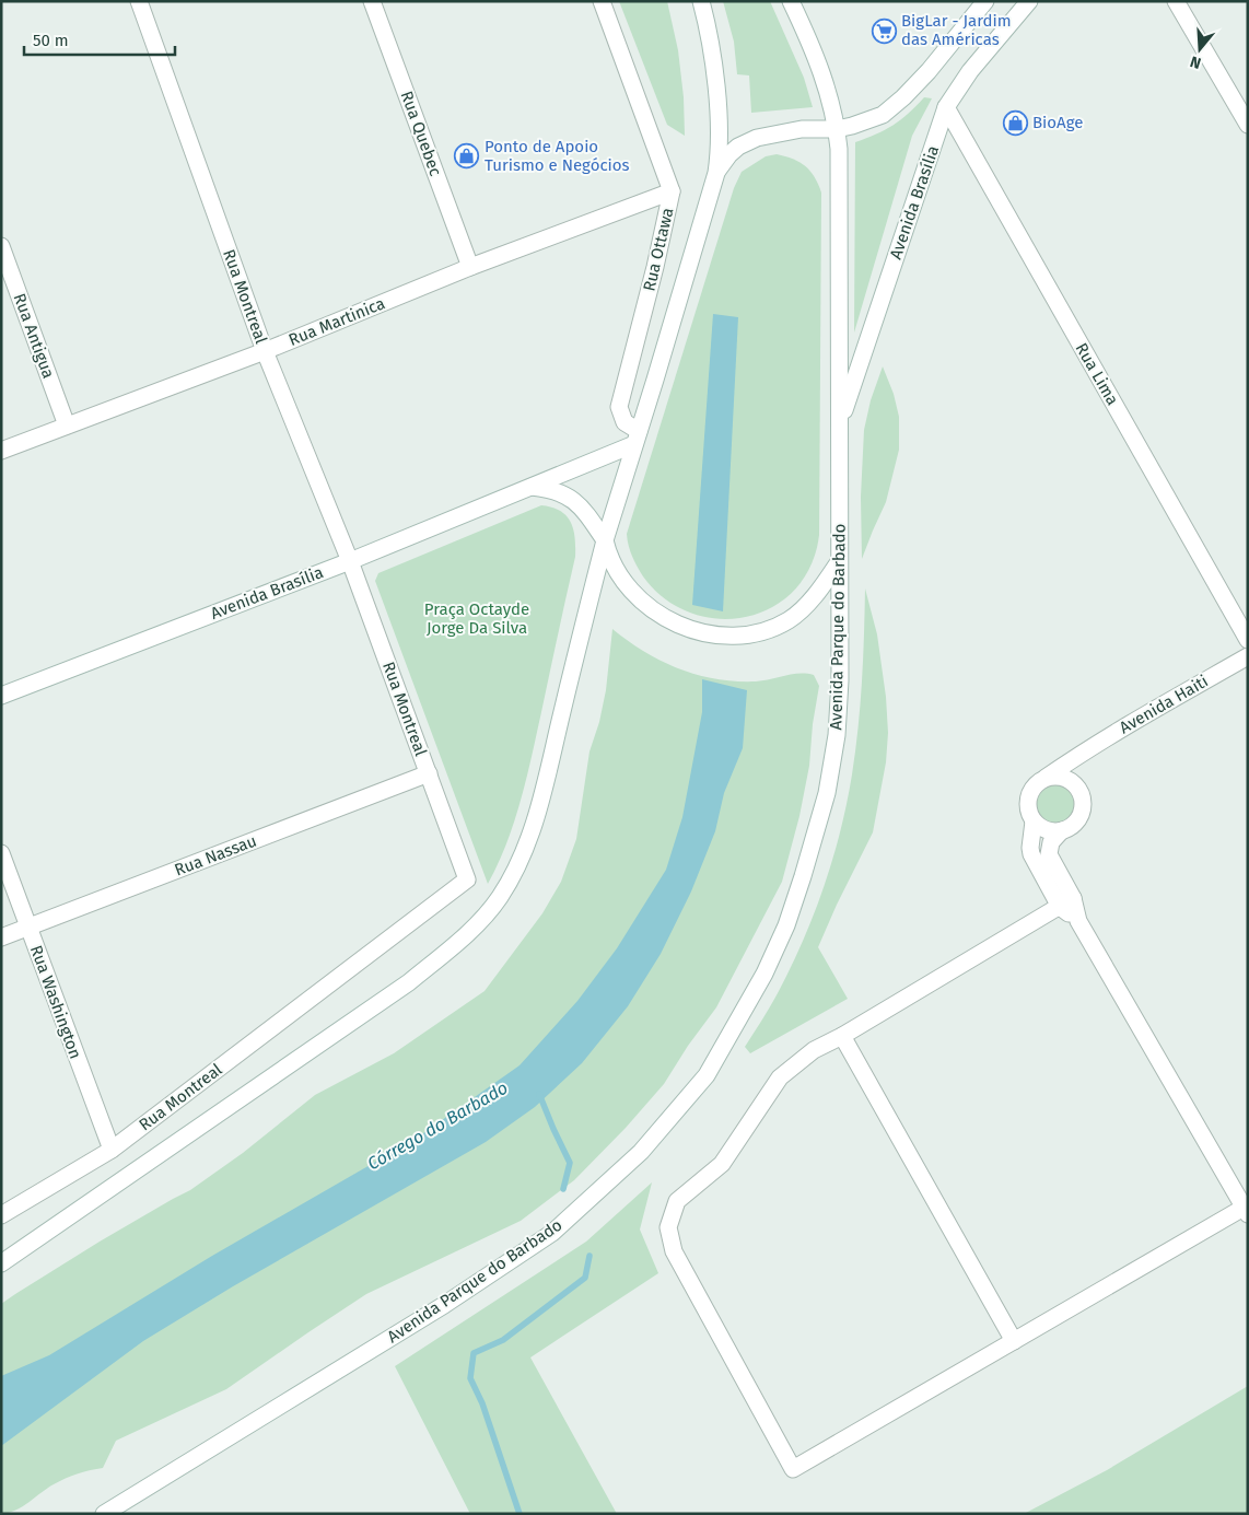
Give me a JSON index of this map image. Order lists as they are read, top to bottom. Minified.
{"streets":{"street":["Rua Quebec","Avenida Brasília","Rua Ottawa","Rua Montreal","Rua Martinica","Rua Antigua","Rua Lima","Avenida Parque do Barbado","Avenida Haiti","Rua Nassau","Rua Washington"]},"crossings":[["Rua Quebec","Rua Martinica"],["Avenida Brasília","Rua Ottawa"],["Avenida Brasília","Rua Montreal"],["Avenida Brasília","Rua Lima"],["Avenida Brasília","Avenida Parque do Barbado"],["Rua Ottawa","Rua Martinica"],["Rua Montreal","Rua Martinica"],["Rua Montreal","Rua Nassau"],["Rua Montreal","Rua Washington"],["Rua Martinica","Rua Antigua"],["Rua Nassau","Rua Washington"]],"water":["Córrego do Barbado"],"parks":["Praça Octayde Jorge Da Silva"],"places":{"supermarket":["BigLar - Jardim das Américas"],"shop":["BioAge","Ponto de Apoio Turismo e Negócios"]},"scale_bar":"50 m","north":"bottom"}
